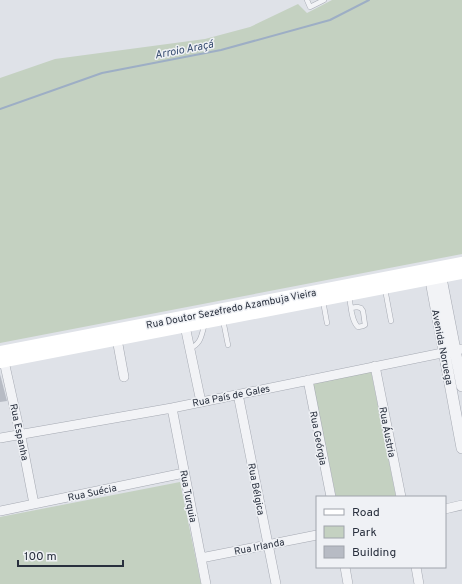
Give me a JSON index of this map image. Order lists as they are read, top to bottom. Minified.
{"streets":{"main road":["Rua Doutor Sezefredo Azambuja Vieira"],"street":["Avenida Noruega","Rua País de Gales","Rua Espanha","Rua Áustria","Rua Geórgia","Rua Bélgica","Rua Suécia","Rua Turquia","Rua Irlanda"]},"crossings":[["Rua Doutor Sezefredo Azambuja Vieira","Avenida Noruega"],["Rua Doutor Sezefredo Azambuja Vieira","Rua Espanha"],["Avenida Noruega","Rua País de Gales"],["Rua País de Gales","Rua Espanha"],["Rua País de Gales","Rua Áustria"],["Rua País de Gales","Rua Geórgia"],["Rua País de Gales","Rua Bélgica"],["Rua País de Gales","Rua Turquia"],["Rua Espanha","Rua Suécia"],["Rua Bélgica","Rua Irlanda"],["Rua Suécia","Rua Turquia"],["Rua Turquia","Rua Irlanda"]],"water":["Arroio Araçá"],"legend":["Road","Park","Building"],"scale_bar":"100 m"}
